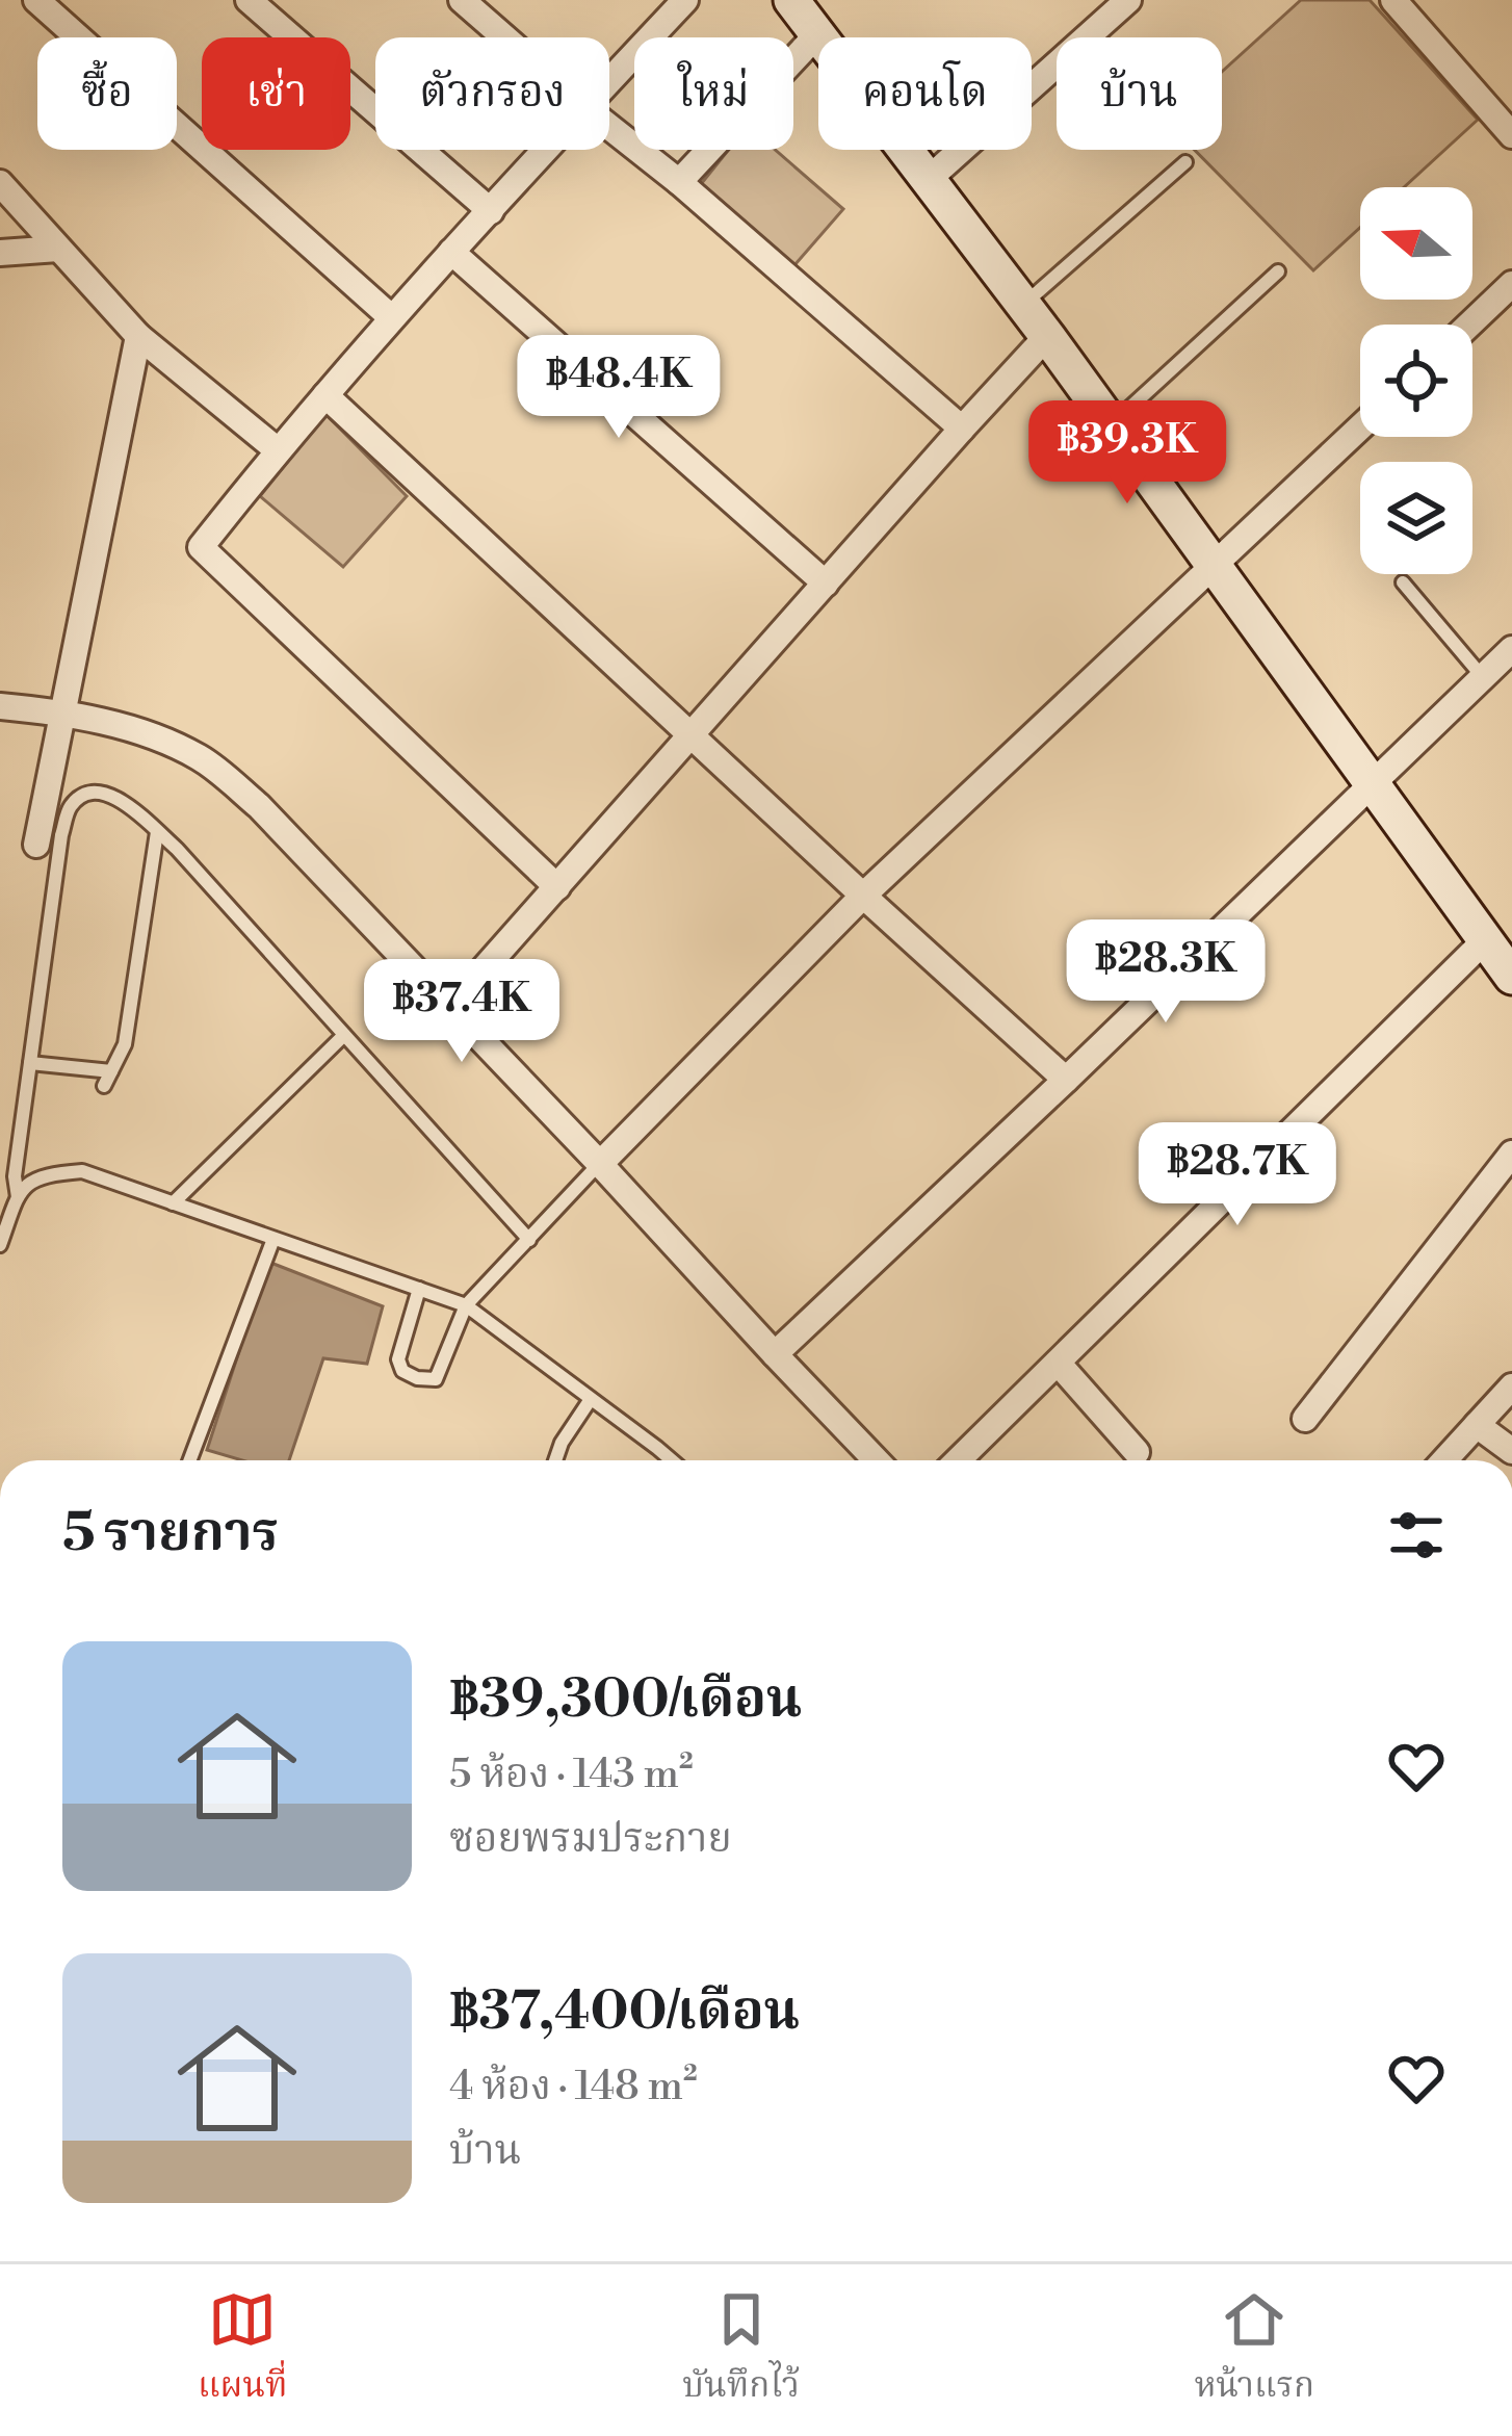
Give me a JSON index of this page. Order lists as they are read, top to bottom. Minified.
{"north":"left","page":{"chip":["ซื้อ","เช่า","ตัวกรอง","ใหม่","คอนโด","บ้าน"],"price":["฿48.4K","฿39.3K","฿28.3K","฿37.4K","฿28.7K"],"heading":"5 รายการ","list":[{"name":"฿39,300/เดือน","note":"5 ห้อง · 143 m² · ซอยพรมประกาย"},{"name":"฿37,400/เดือน","note":"4 ห้อง · 148 m² · บ้าน"}],"tabs":["แผนที่","บันทึกไว้","หน้าแรก"]}}
